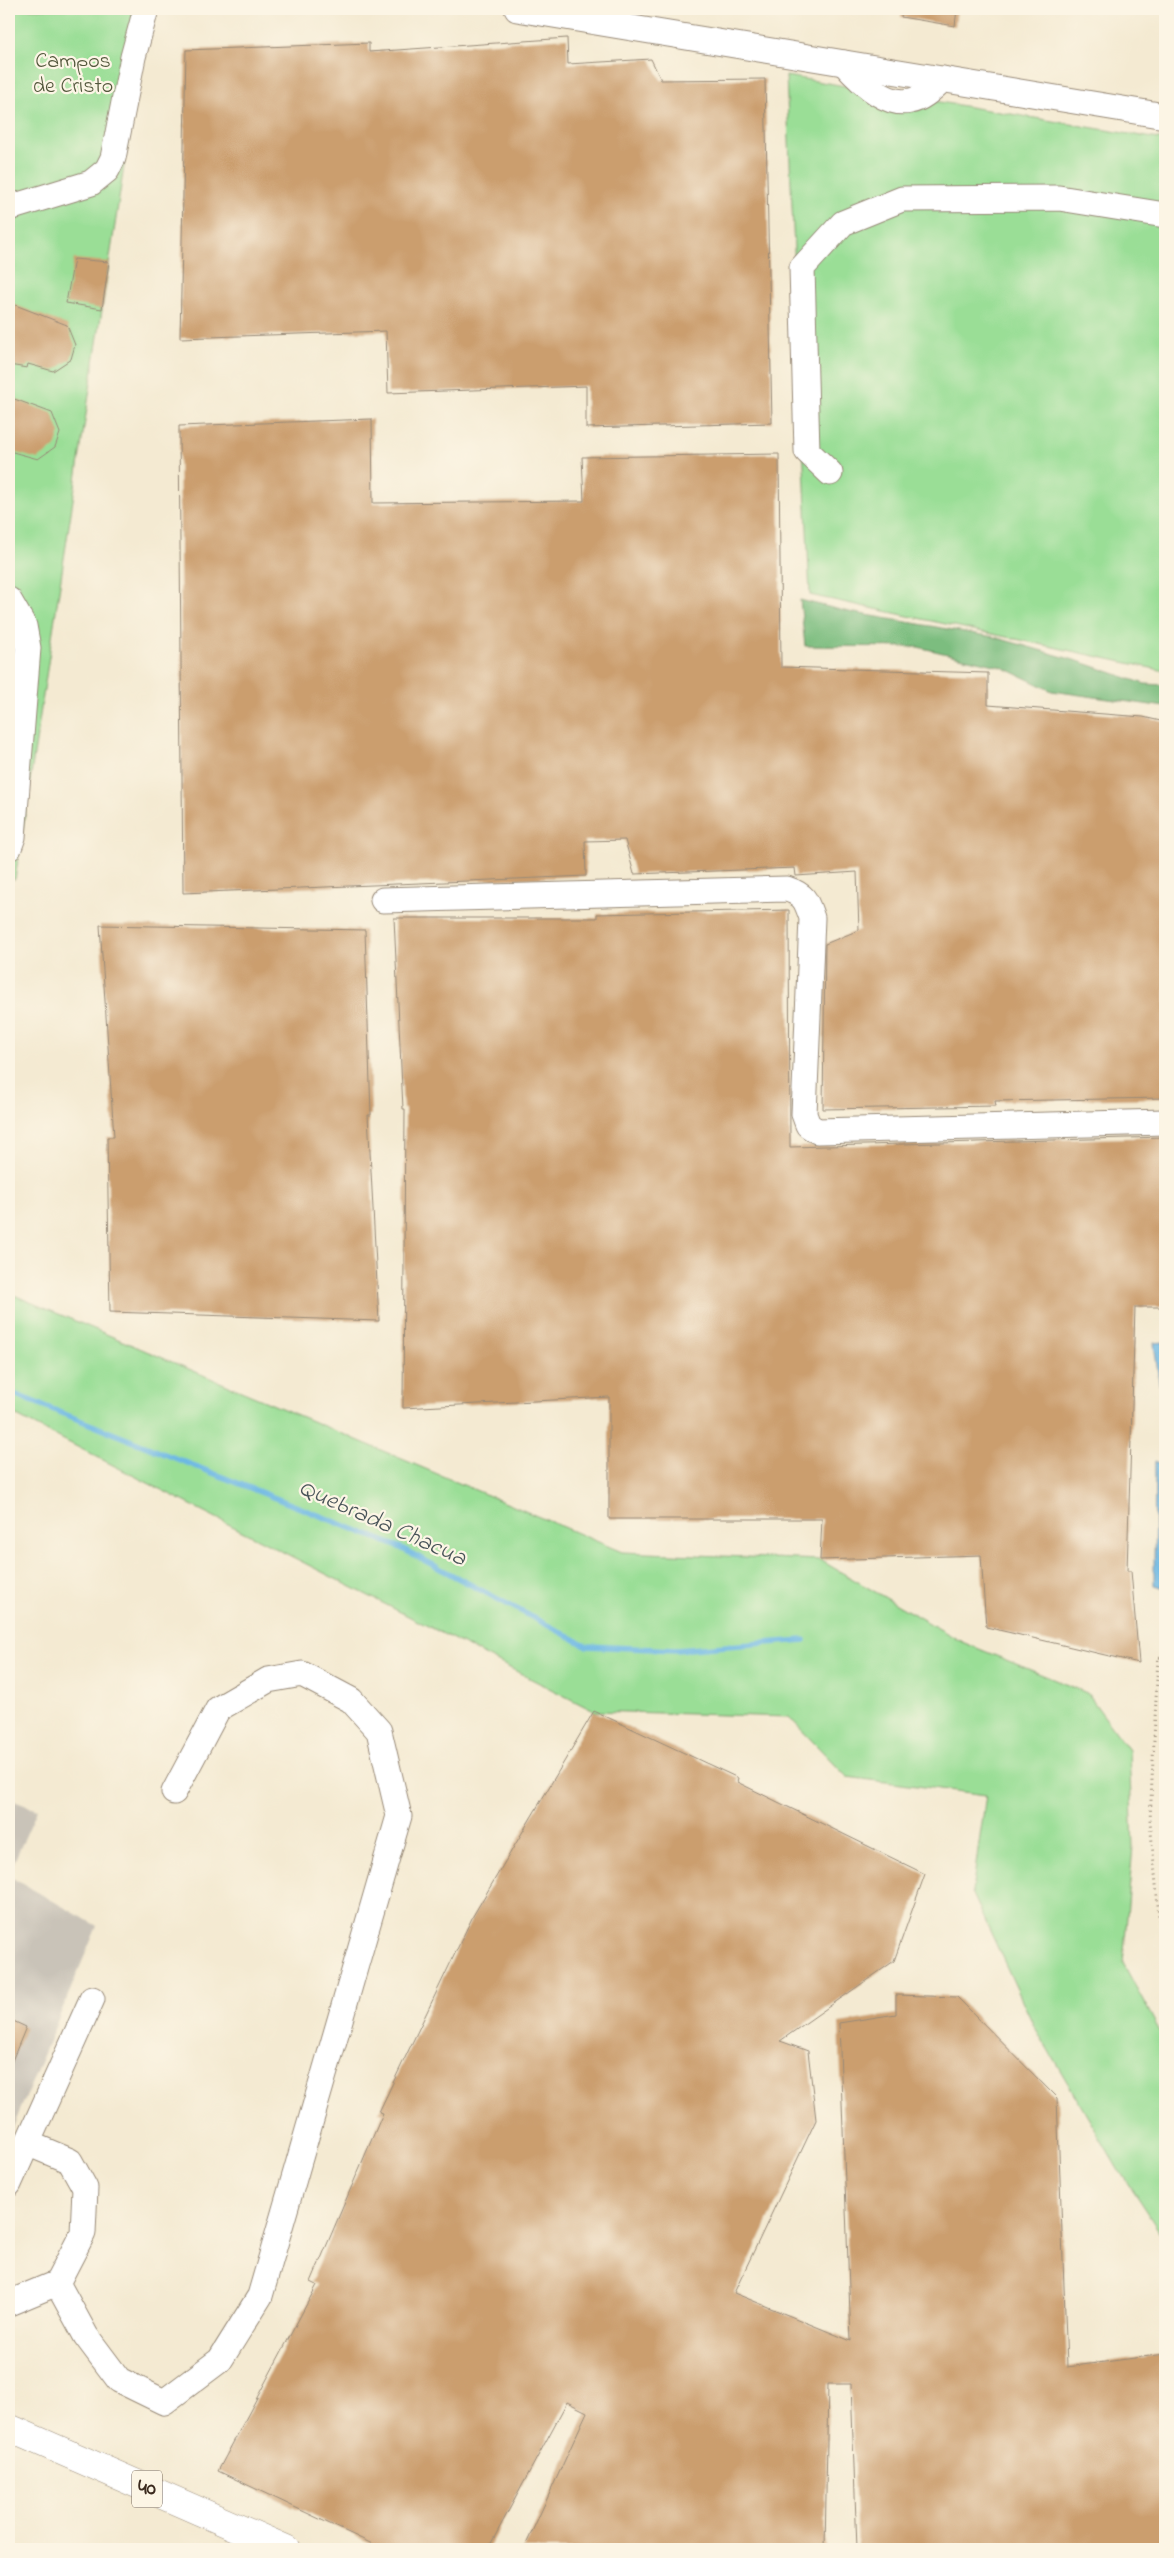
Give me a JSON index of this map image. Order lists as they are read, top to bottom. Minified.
{"streets":{"main road":["40"]},"water":["Quebrada Chacua"],"parks":["Campos de Cristo"]}
